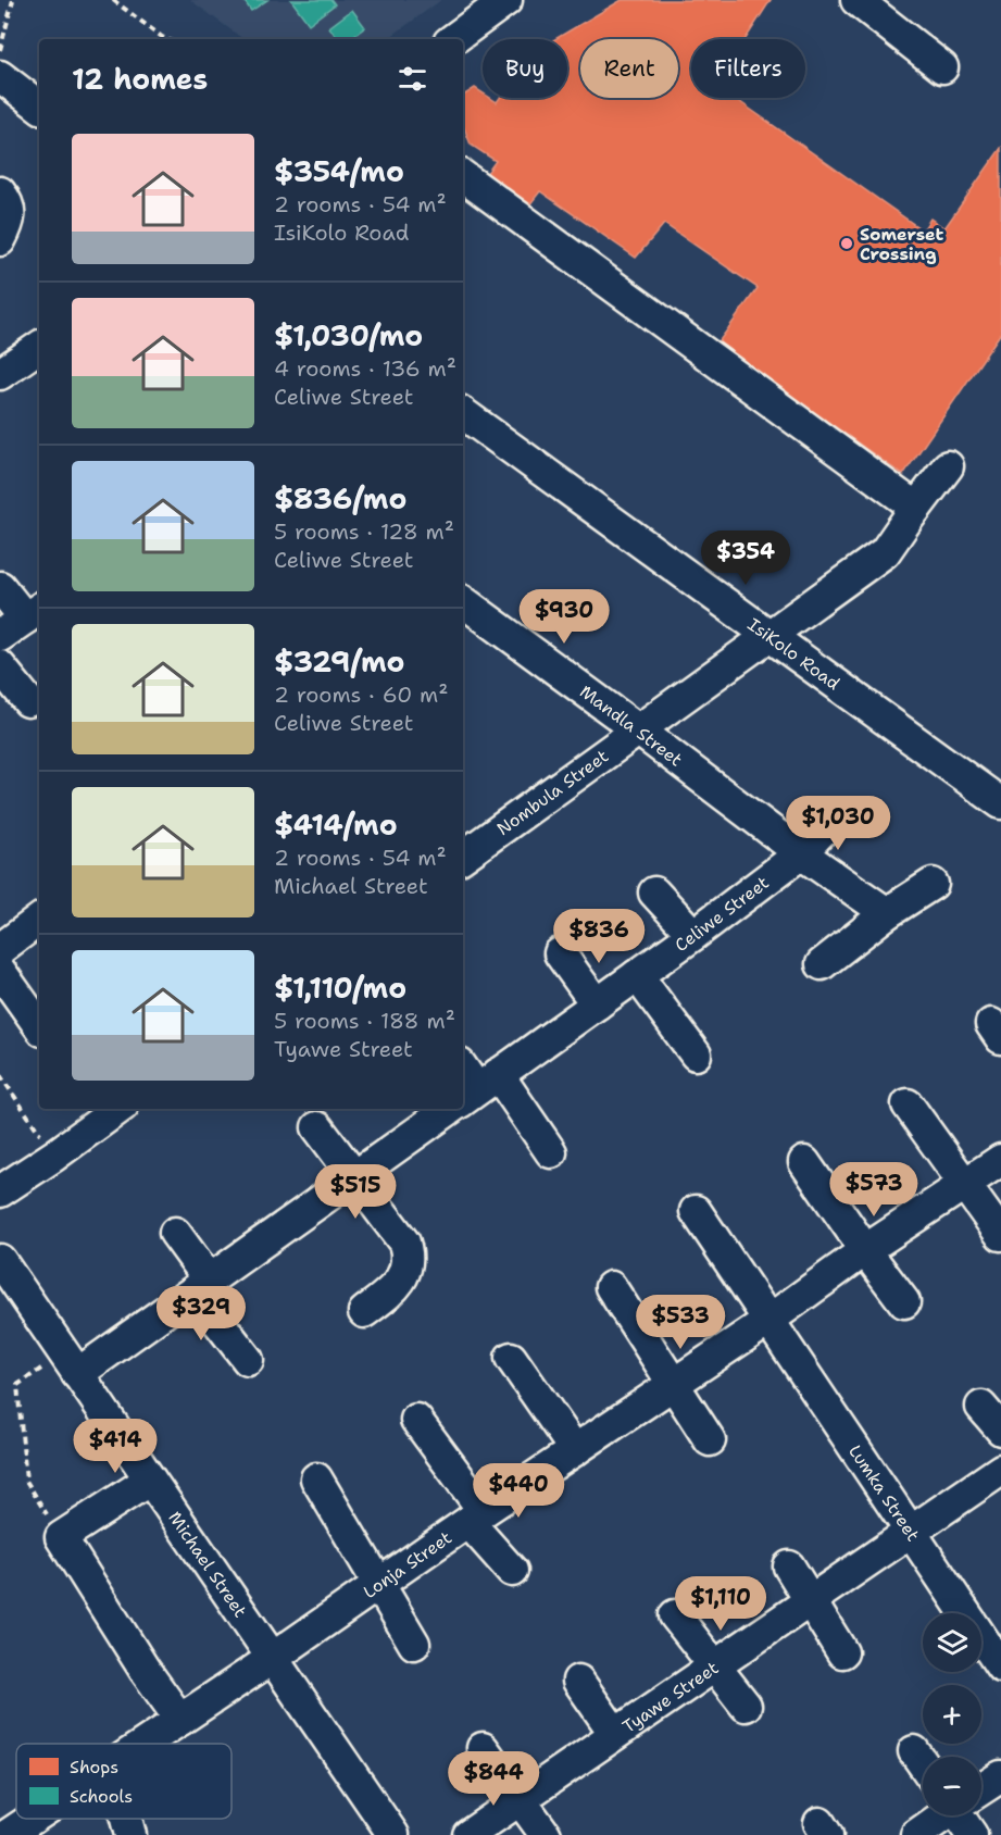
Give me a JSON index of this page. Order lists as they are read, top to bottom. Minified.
{"streets":{"street":["IsiKolo Road","Mandla Street","Nombula Street","Celiwe Street","Lumka Street","Michael Street","Lonja Street","Tyawe Street"]},"crossings":[["IsiKolo Road","Nombula Street"],["Mandla Street","Nombula Street"],["Mandla Street","Celiwe Street"],["Celiwe Street","Michael Street"],["Lumka Street","Lonja Street"],["Lumka Street","Tyawe Street"],["Michael Street","Lonja Street"]],"places":["Somerset Crossing"],"legend":["Shops","Schools"],"page":{"chip":["Buy","Rent","Filters"],"heading":"12 homes","list":[{"name":"$354/mo","note":"2 rooms · 54 m² · IsiKolo Road"},{"name":"$1,030/mo","note":"4 rooms · 136 m² · Celiwe Street"},{"name":"$836/mo","note":"5 rooms · 128 m² · Celiwe Street"},{"name":"$329/mo","note":"2 rooms · 60 m² · Celiwe Street"},{"name":"$414/mo","note":"2 rooms · 54 m² · Michael Street"},{"name":"$1,110/mo","note":"5 rooms · 188 m² · Tyawe Street"}],"price":["$354","$930","$1,030","$836","$573","$515","$329","$533","$414","$440","$1,110","$844"],"map_buttons":["+","−"]}}
